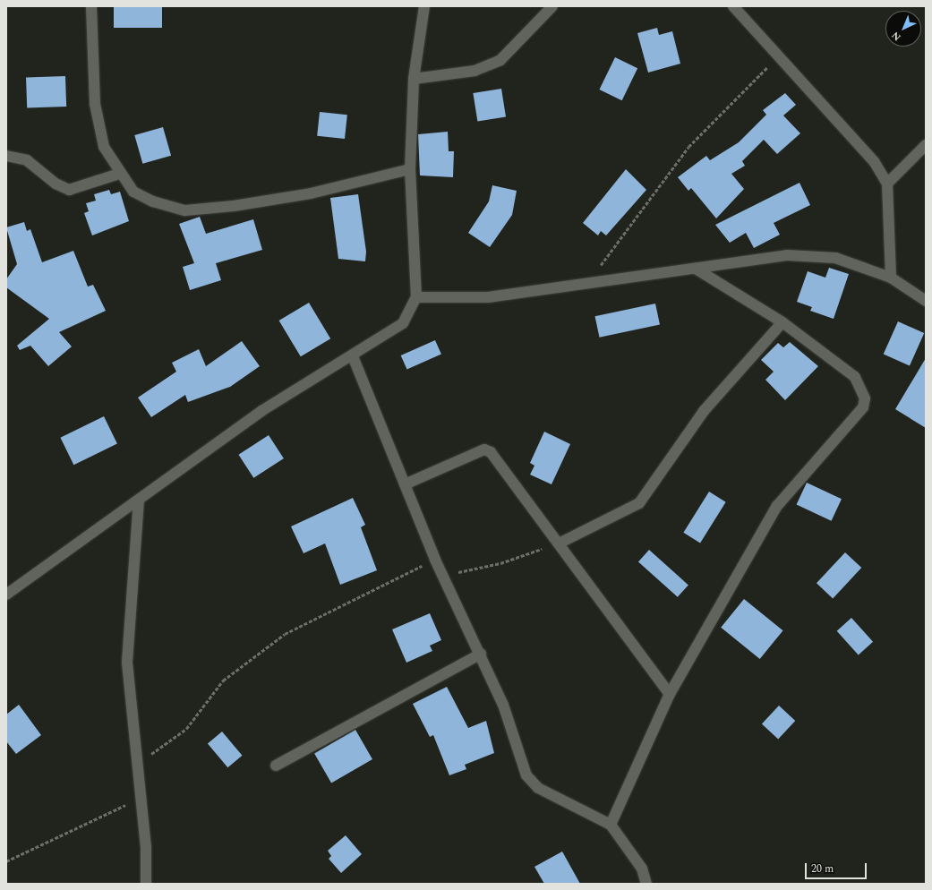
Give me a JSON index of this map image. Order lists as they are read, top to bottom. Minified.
{"scale_bar":"20 m","north":"bottom left"}
